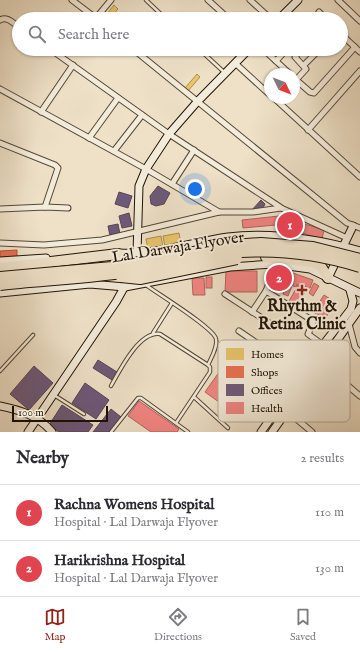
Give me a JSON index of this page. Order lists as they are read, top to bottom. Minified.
{"streets":{"highway":["Lal Darwaja Flyover"]},"places":{"health":["Rhythm & Retina Clinic"]},"legend":["Homes","Shops","Offices","Health"],"scale_bar":"100 m","north":"bottom right","page":{"search":"Search here","pins":["1","2"],"scale":"100 m","heading":["Nearby","2 results"],"list":[{"mark":"1","name":"Rachna Womens Hospital","note":"Hospital · Lal Darwaja Flyover","value":"110 m"},{"mark":"2","name":"Harikrishna Hospital","note":"Hospital · Lal Darwaja Flyover","value":"130 m"}],"nav":["Map","Directions","Saved"]}}
